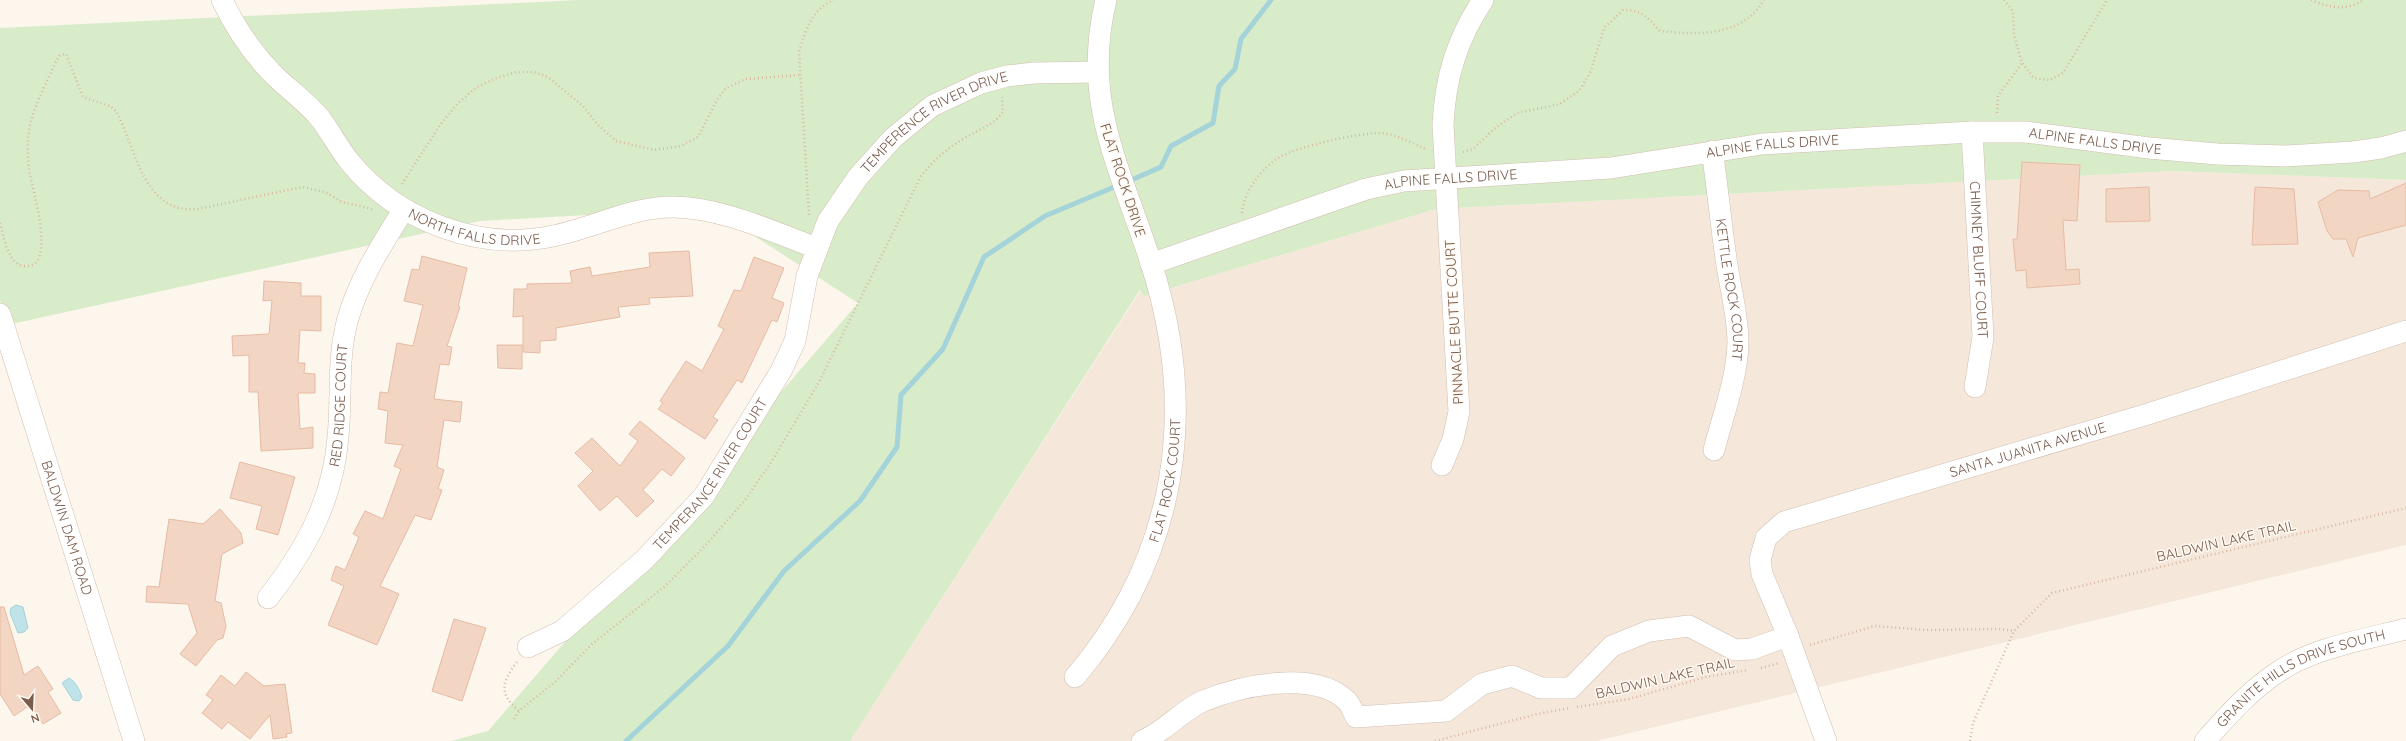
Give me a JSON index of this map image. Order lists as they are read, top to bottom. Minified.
{"streets":{"street":["TEMPERENCE RIVER DRIVE","ALPINE FALLS DRIVE","FLAT ROCK DRIVE","NORTH FALLS DRIVE","CHIMNEY BLUFF COURT","KETTLE ROCK COURT","PINNACLE BUTTE COURT","RED RIDGE COURT","SANTA JUANITA AVENUE","TEMPERANCE RIVER COURT","FLAT ROCK COURT","BALDWIN DAM ROAD","GRANITE HILLS DRIVE SOUTH"],"path":["BALDWIN LAKE TRAIL"]},"crossings":[["TEMPERENCE RIVER DRIVE","FLAT ROCK DRIVE"],["TEMPERENCE RIVER DRIVE","NORTH FALLS DRIVE"],["TEMPERENCE RIVER DRIVE","TEMPERANCE RIVER COURT"],["ALPINE FALLS DRIVE","FLAT ROCK DRIVE"],["ALPINE FALLS DRIVE","CHIMNEY BLUFF COURT"],["ALPINE FALLS DRIVE","KETTLE ROCK COURT"],["ALPINE FALLS DRIVE","PINNACLE BUTTE COURT"],["ALPINE FALLS DRIVE","FLAT ROCK COURT"],["FLAT ROCK DRIVE","FLAT ROCK COURT"],["NORTH FALLS DRIVE","RED RIDGE COURT"],["NORTH FALLS DRIVE","TEMPERANCE RIVER COURT"],["SANTA JUANITA AVENUE","BALDWIN LAKE TRAIL"]],"north":"bottom"}
